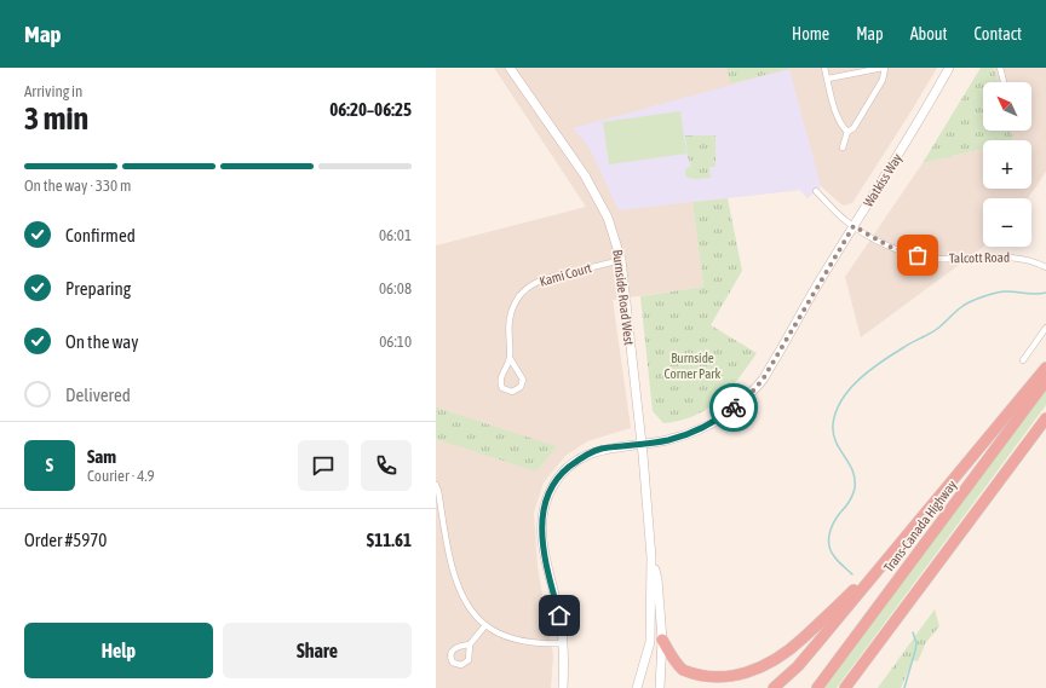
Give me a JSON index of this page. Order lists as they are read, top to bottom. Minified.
{"streets":{"highway":["Trans-Canada Highway"],"street":["Watkiss Way","Talcott Road","Kami Court","Burnside Road West"]},"crossings":[["Watkiss Way","Talcott Road"],["Watkiss Way","Burnside Road West"],["Kami Court","Burnside Road West"]],"parks":["Burnside Corner Park"],"north":"top left","page":{"header":"Map","nav":["Home","Map","About","Contact"],"heading":["3 min","Arriving in","06:20–06:25"],"panel":["Sam","Courier · 4.9","Order #5970","$11.61"],"map_buttons":["+","−"],"bar":"On the way · 330 m","list":[["Confirmed","06:01"],["Preparing","06:08"],["On the way","06:10"],"Delivered"],"round":"S","buttons":["Help","Share"]}}
